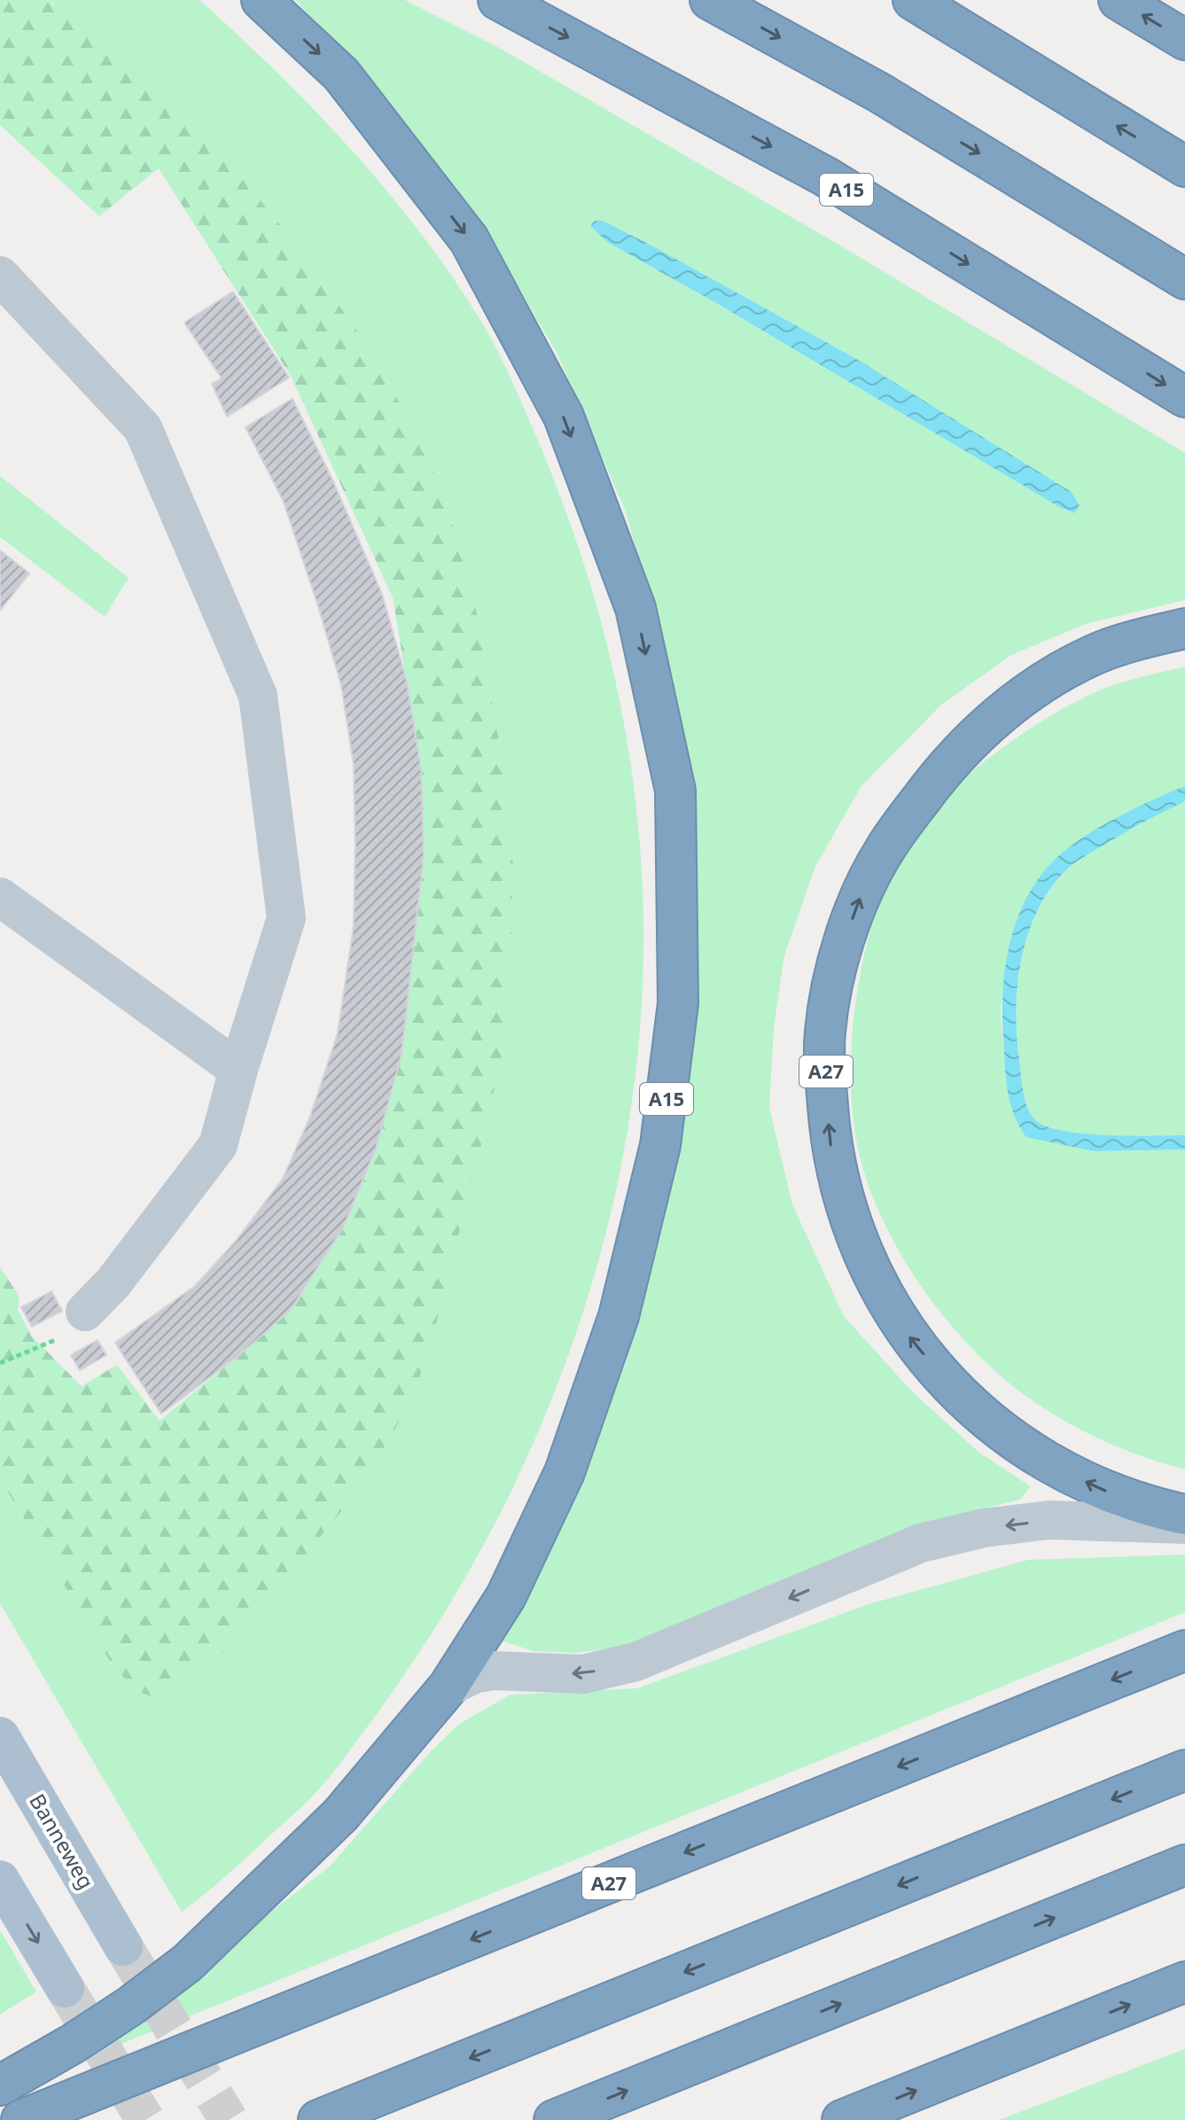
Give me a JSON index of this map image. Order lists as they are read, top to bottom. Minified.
{"streets":{"highway":["A15","A27"],"main road":["Banneweg"]}}
